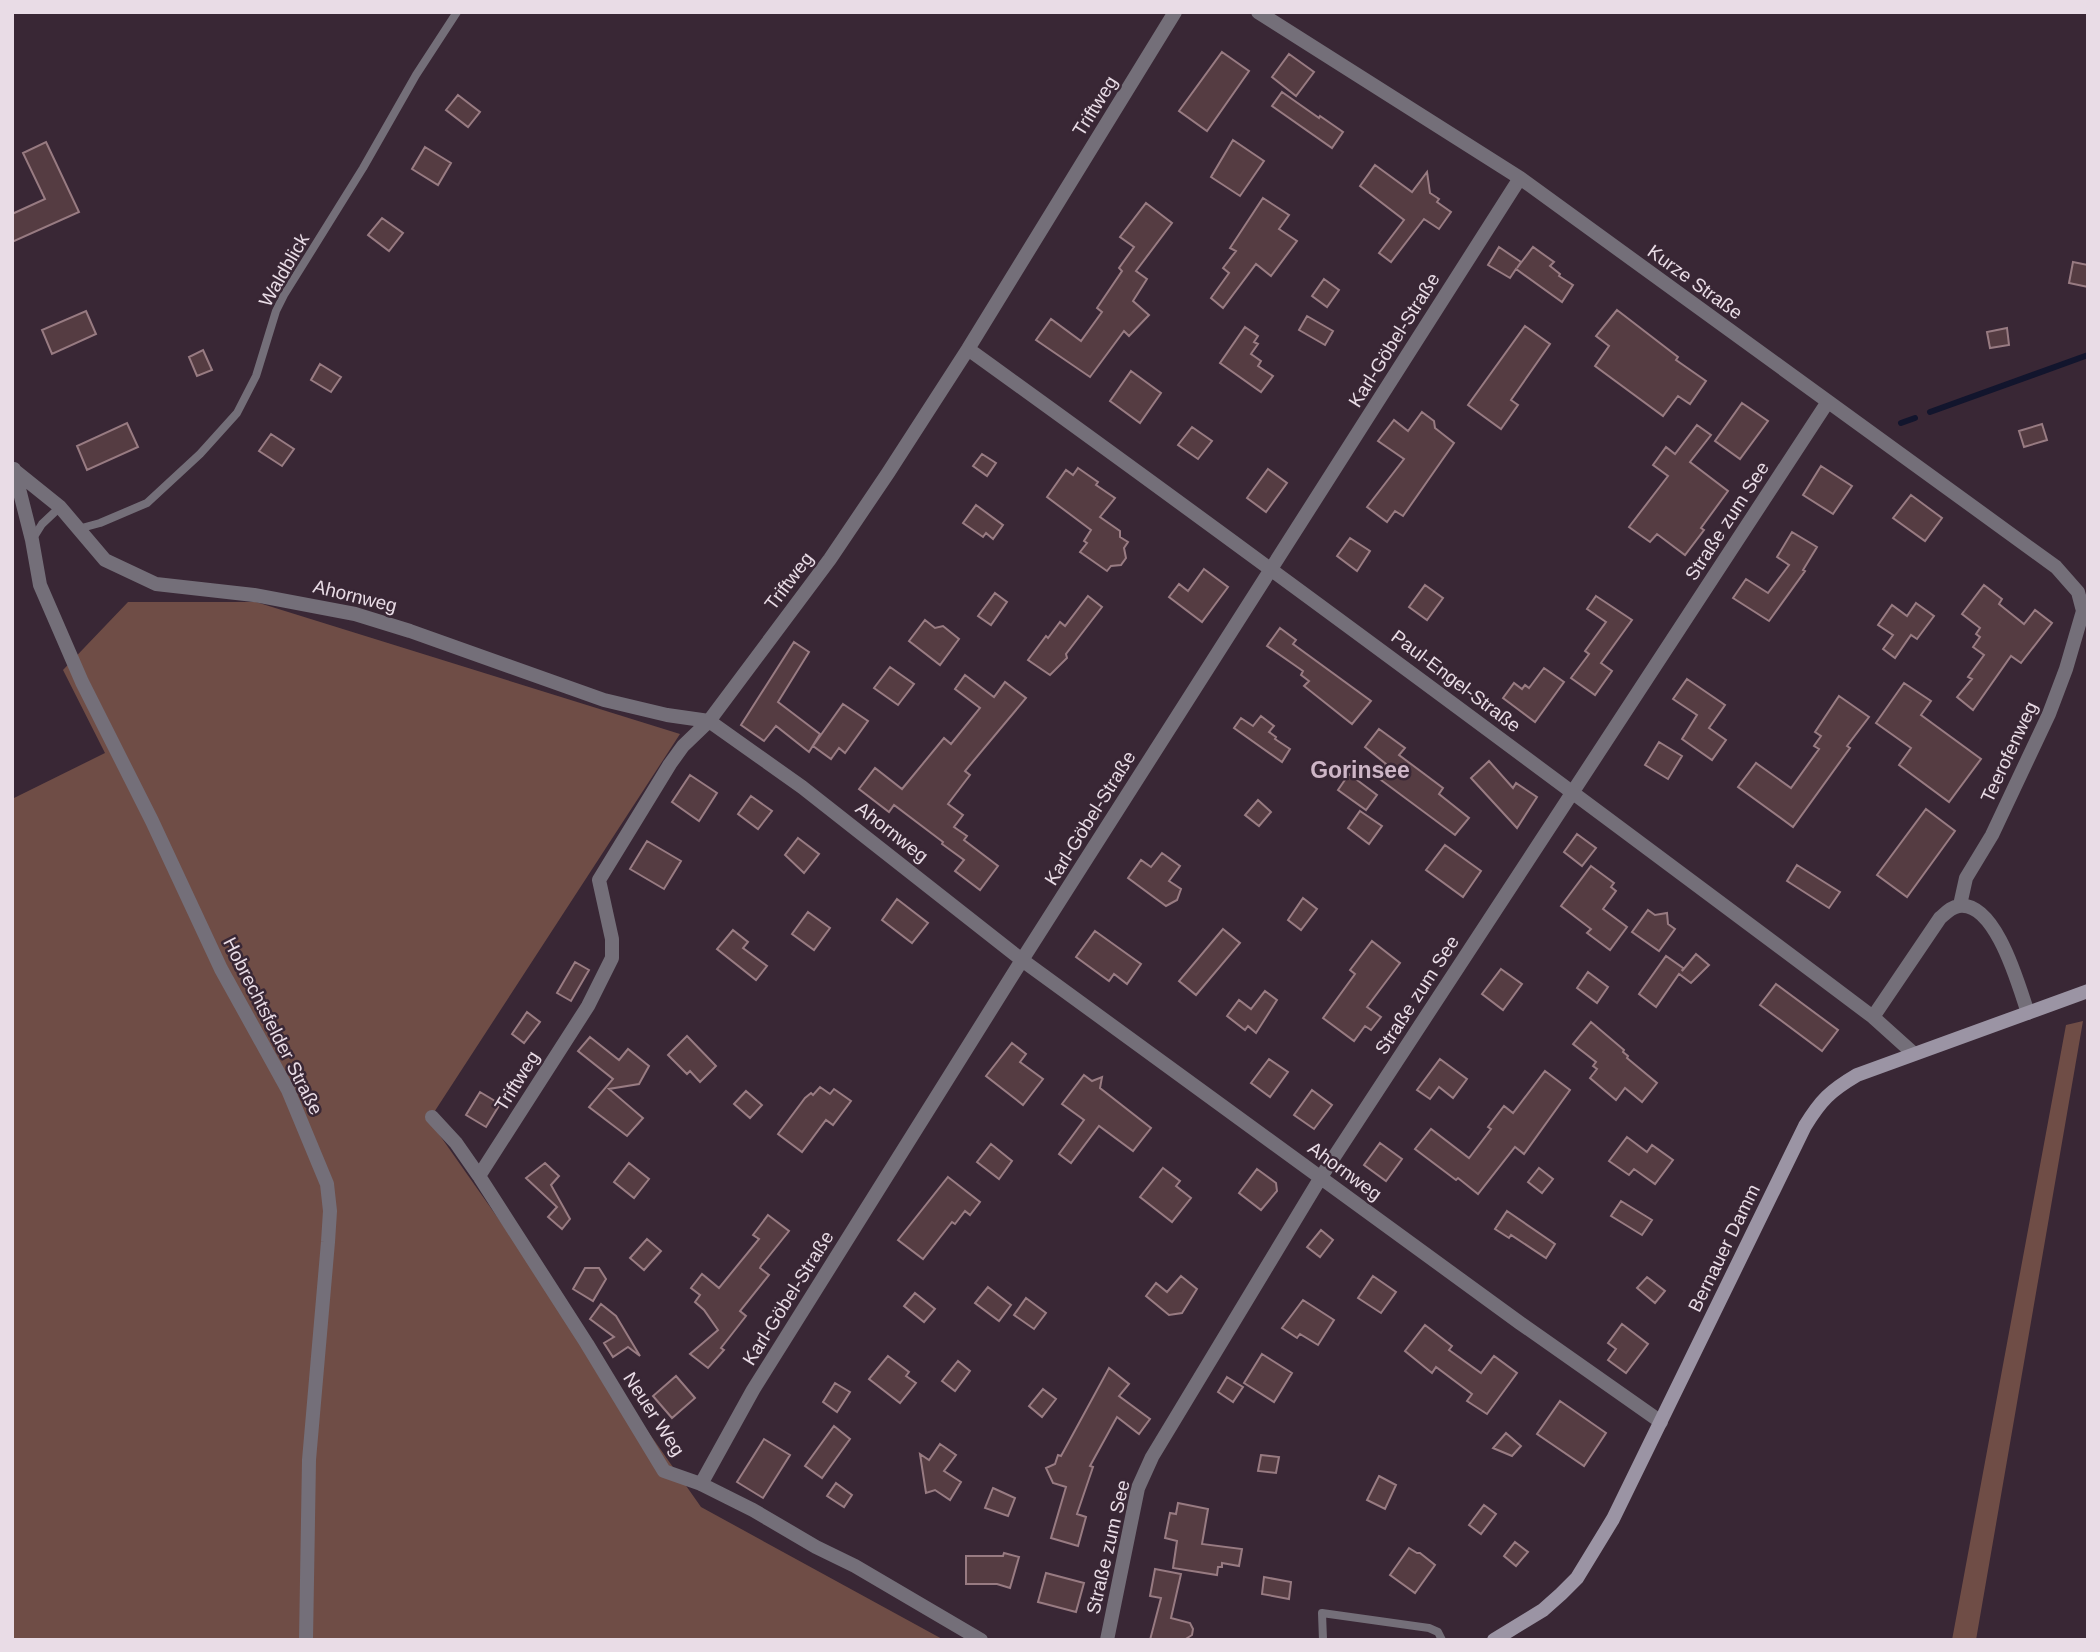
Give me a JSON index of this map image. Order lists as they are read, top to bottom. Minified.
{"streets":{"main road":["Bernauer Damm"],"street":["Triftweg","Kurze Straße","Karl-Göbel-Straße","Straße zum See","Ahornweg","Paul-Engel-Straße","Teerofenweg","Hobrechtsfelder Straße","Neuer Weg"],"lane":["Waldblick"]},"crossings":[["Triftweg","Ahornweg"],["Triftweg","Paul-Engel-Straße"],["Triftweg","Neuer Weg"],["Waldblick","Ahornweg"],["Kurze Straße","Karl-Göbel-Straße"],["Kurze Straße","Straße zum See"],["Kurze Straße","Teerofenweg"],["Karl-Göbel-Straße","Ahornweg"],["Karl-Göbel-Straße","Paul-Engel-Straße"],["Karl-Göbel-Straße","Neuer Weg"],["Straße zum See","Ahornweg"],["Straße zum See","Paul-Engel-Straße"],["Ahornweg","Hobrechtsfelder Straße"],["Ahornweg","Bernauer Damm"],["Paul-Engel-Straße","Bernauer Damm"]],"districts":["Gorinsee"]}
